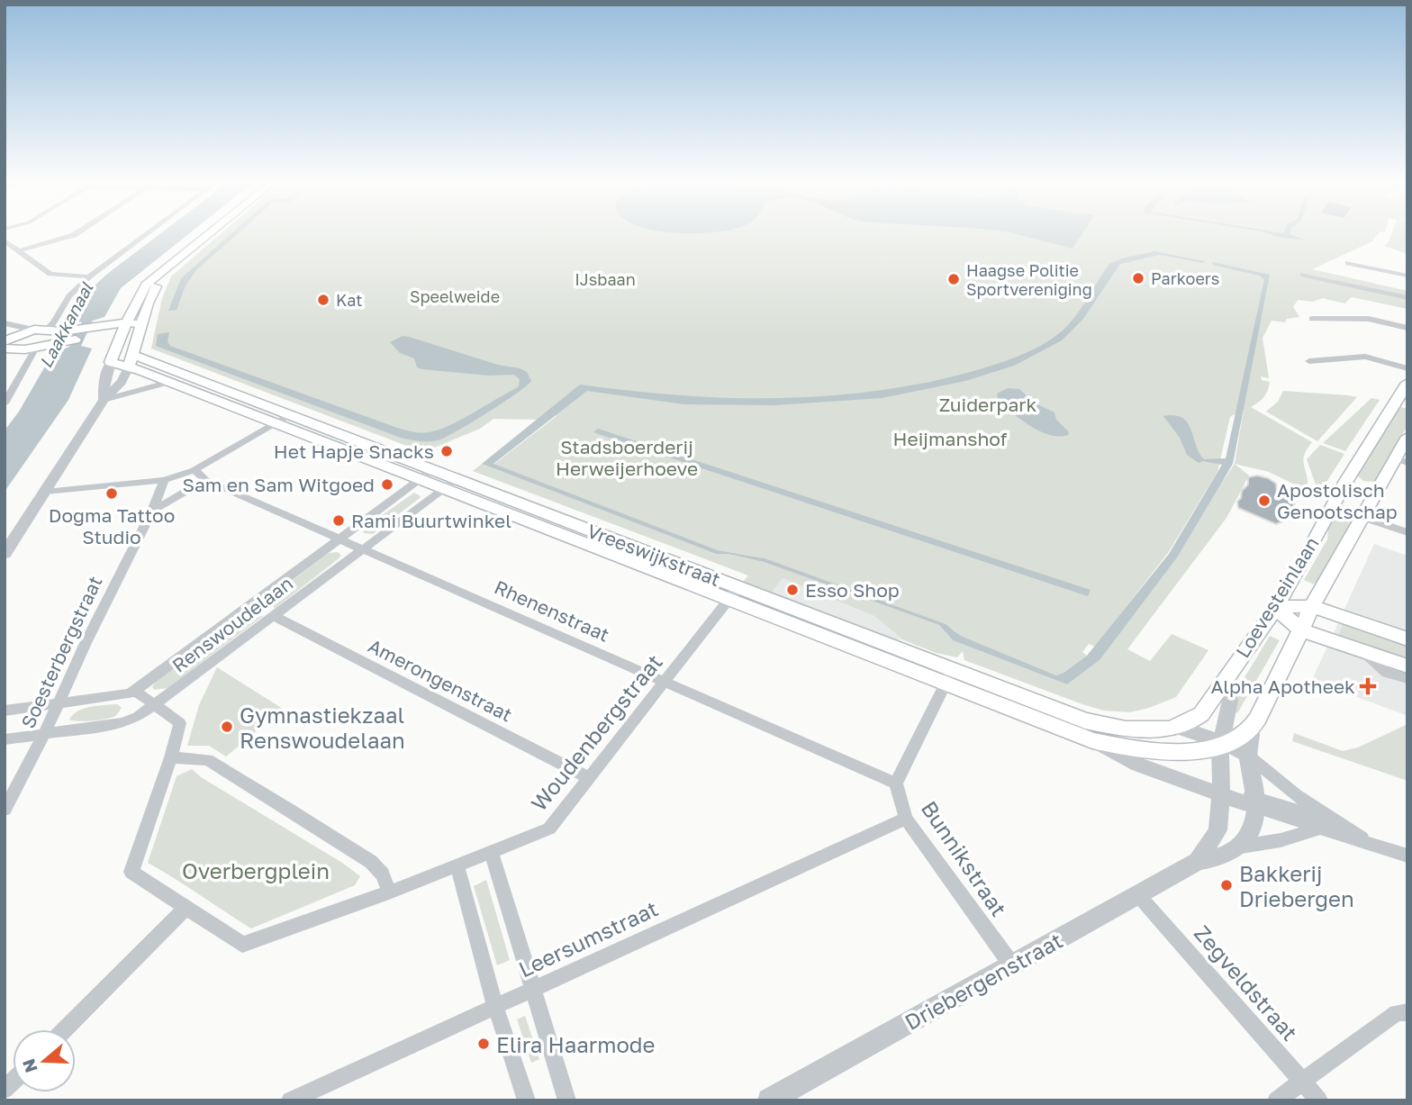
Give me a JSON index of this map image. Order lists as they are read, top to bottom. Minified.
{"streets":{"main road":["Vreeswijkstraat","Loevesteinlaan"],"street":["Rhenenstraat","Renswoudelaan","Soesterbergstraat","Amerongenstraat","Woudenbergstraat","Bunnikstraat","Leersumstraat","Driebergenstraat","Zegveldstraat"]},"crossings":[["Vreeswijkstraat","Loevesteinlaan"],["Vreeswijkstraat","Renswoudelaan"],["Vreeswijkstraat","Woudenbergstraat"],["Vreeswijkstraat","Driebergenstraat"],["Loevesteinlaan","Driebergenstraat"],["Rhenenstraat","Renswoudelaan"],["Rhenenstraat","Woudenbergstraat"],["Rhenenstraat","Bunnikstraat"],["Renswoudelaan","Soesterbergstraat"],["Renswoudelaan","Amerongenstraat"],["Renswoudelaan","Woudenbergstraat"],["Amerongenstraat","Woudenbergstraat"],["Bunnikstraat","Leersumstraat"],["Bunnikstraat","Driebergenstraat"],["Driebergenstraat","Zegveldstraat"]],"water":["Laakkanaal"],"parks":["IJsbaan","Speelweide","Zuiderpark","Heijmanshof","Stadsboerderij Herweijerhoeve","Overbergplein"],"places":{"other":["Parkoers","Haagse Politie Sportvereniging","Kat","Het Hapje Snacks","Sam en Sam Witgoed","Dogma Tattoo Studio","Apostolisch Genootschap","Rami Buurtwinkel","Esso Shop","Gymnastiekzaal Renswoudelaan","Bakkerij Driebergen","Elira Haarmode"],"health":["Alpha Apotheek"]},"north":"left"}
